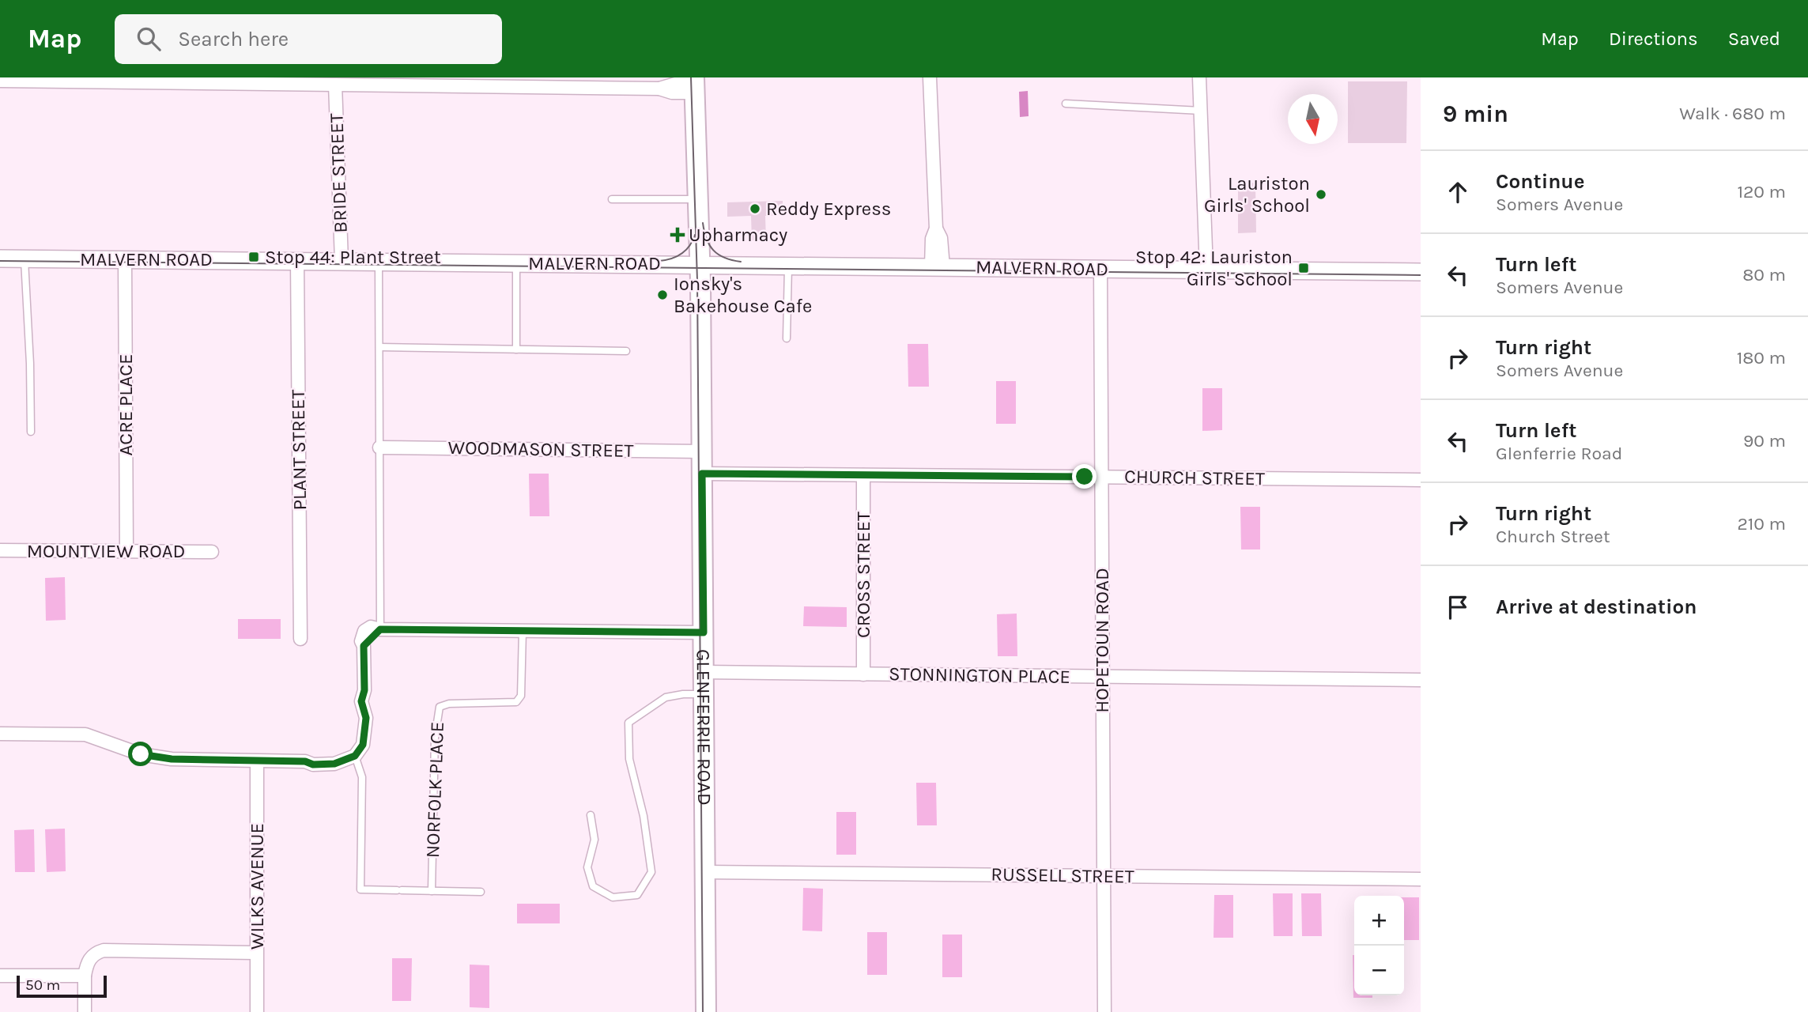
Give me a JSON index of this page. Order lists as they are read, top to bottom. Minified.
{"streets":{"main road":["MALVERN ROAD","GLENFERRIE ROAD"],"street":["BRIDE STREET","ACRE PLACE","WOODMASON STREET","PLANT STREET","CHURCH STREET","MOUNTVIEW ROAD","CROSS STREET","HOPETOUN ROAD","STONNINGTON PLACE","RUSSELL STREET","WILKS AVENUE"],"lane":["NORFOLK PLACE"]},"crossings":[["BRIDE STREET","MALVERN ROAD"],["MALVERN ROAD","ACRE PLACE"],["MALVERN ROAD","PLANT STREET"],["MALVERN ROAD","HOPETOUN ROAD"],["MALVERN ROAD","GLENFERRIE ROAD"],["ACRE PLACE","MOUNTVIEW ROAD"],["WOODMASON STREET","GLENFERRIE ROAD"],["CHURCH STREET","CROSS STREET"],["CHURCH STREET","HOPETOUN ROAD"],["CHURCH STREET","GLENFERRIE ROAD"],["CROSS STREET","STONNINGTON PLACE"],["HOPETOUN ROAD","STONNINGTON PLACE"],["HOPETOUN ROAD","RUSSELL STREET"],["STONNINGTON PLACE","GLENFERRIE ROAD"],["GLENFERRIE ROAD","RUSSELL STREET"]],"places":{"other":["Lauriston Girls' School","Reddy Express","Ionsky's Bakehouse Cafe"],"health":["Upharmacy"],"transit":["Stop 44: Plant Street","Stop 42: Lauriston Girls' School"]},"scale_bar":"50 m","north":"bottom","page":{"header":"Map","search":"Search here","nav":["Map","Directions","Saved"],"heading":["9 min","Walk · 680 m"],"list":[["Continue","Somers Avenue","120 m"],["Turn left","Somers Avenue","80 m"],["Turn right","Somers Avenue","180 m"],["Turn left","Glenferrie Road","90 m"],["Turn right","Church Street","210 m"],"Arrive at destination"],"map_buttons":["+","−"],"scale":"50 m"}}
